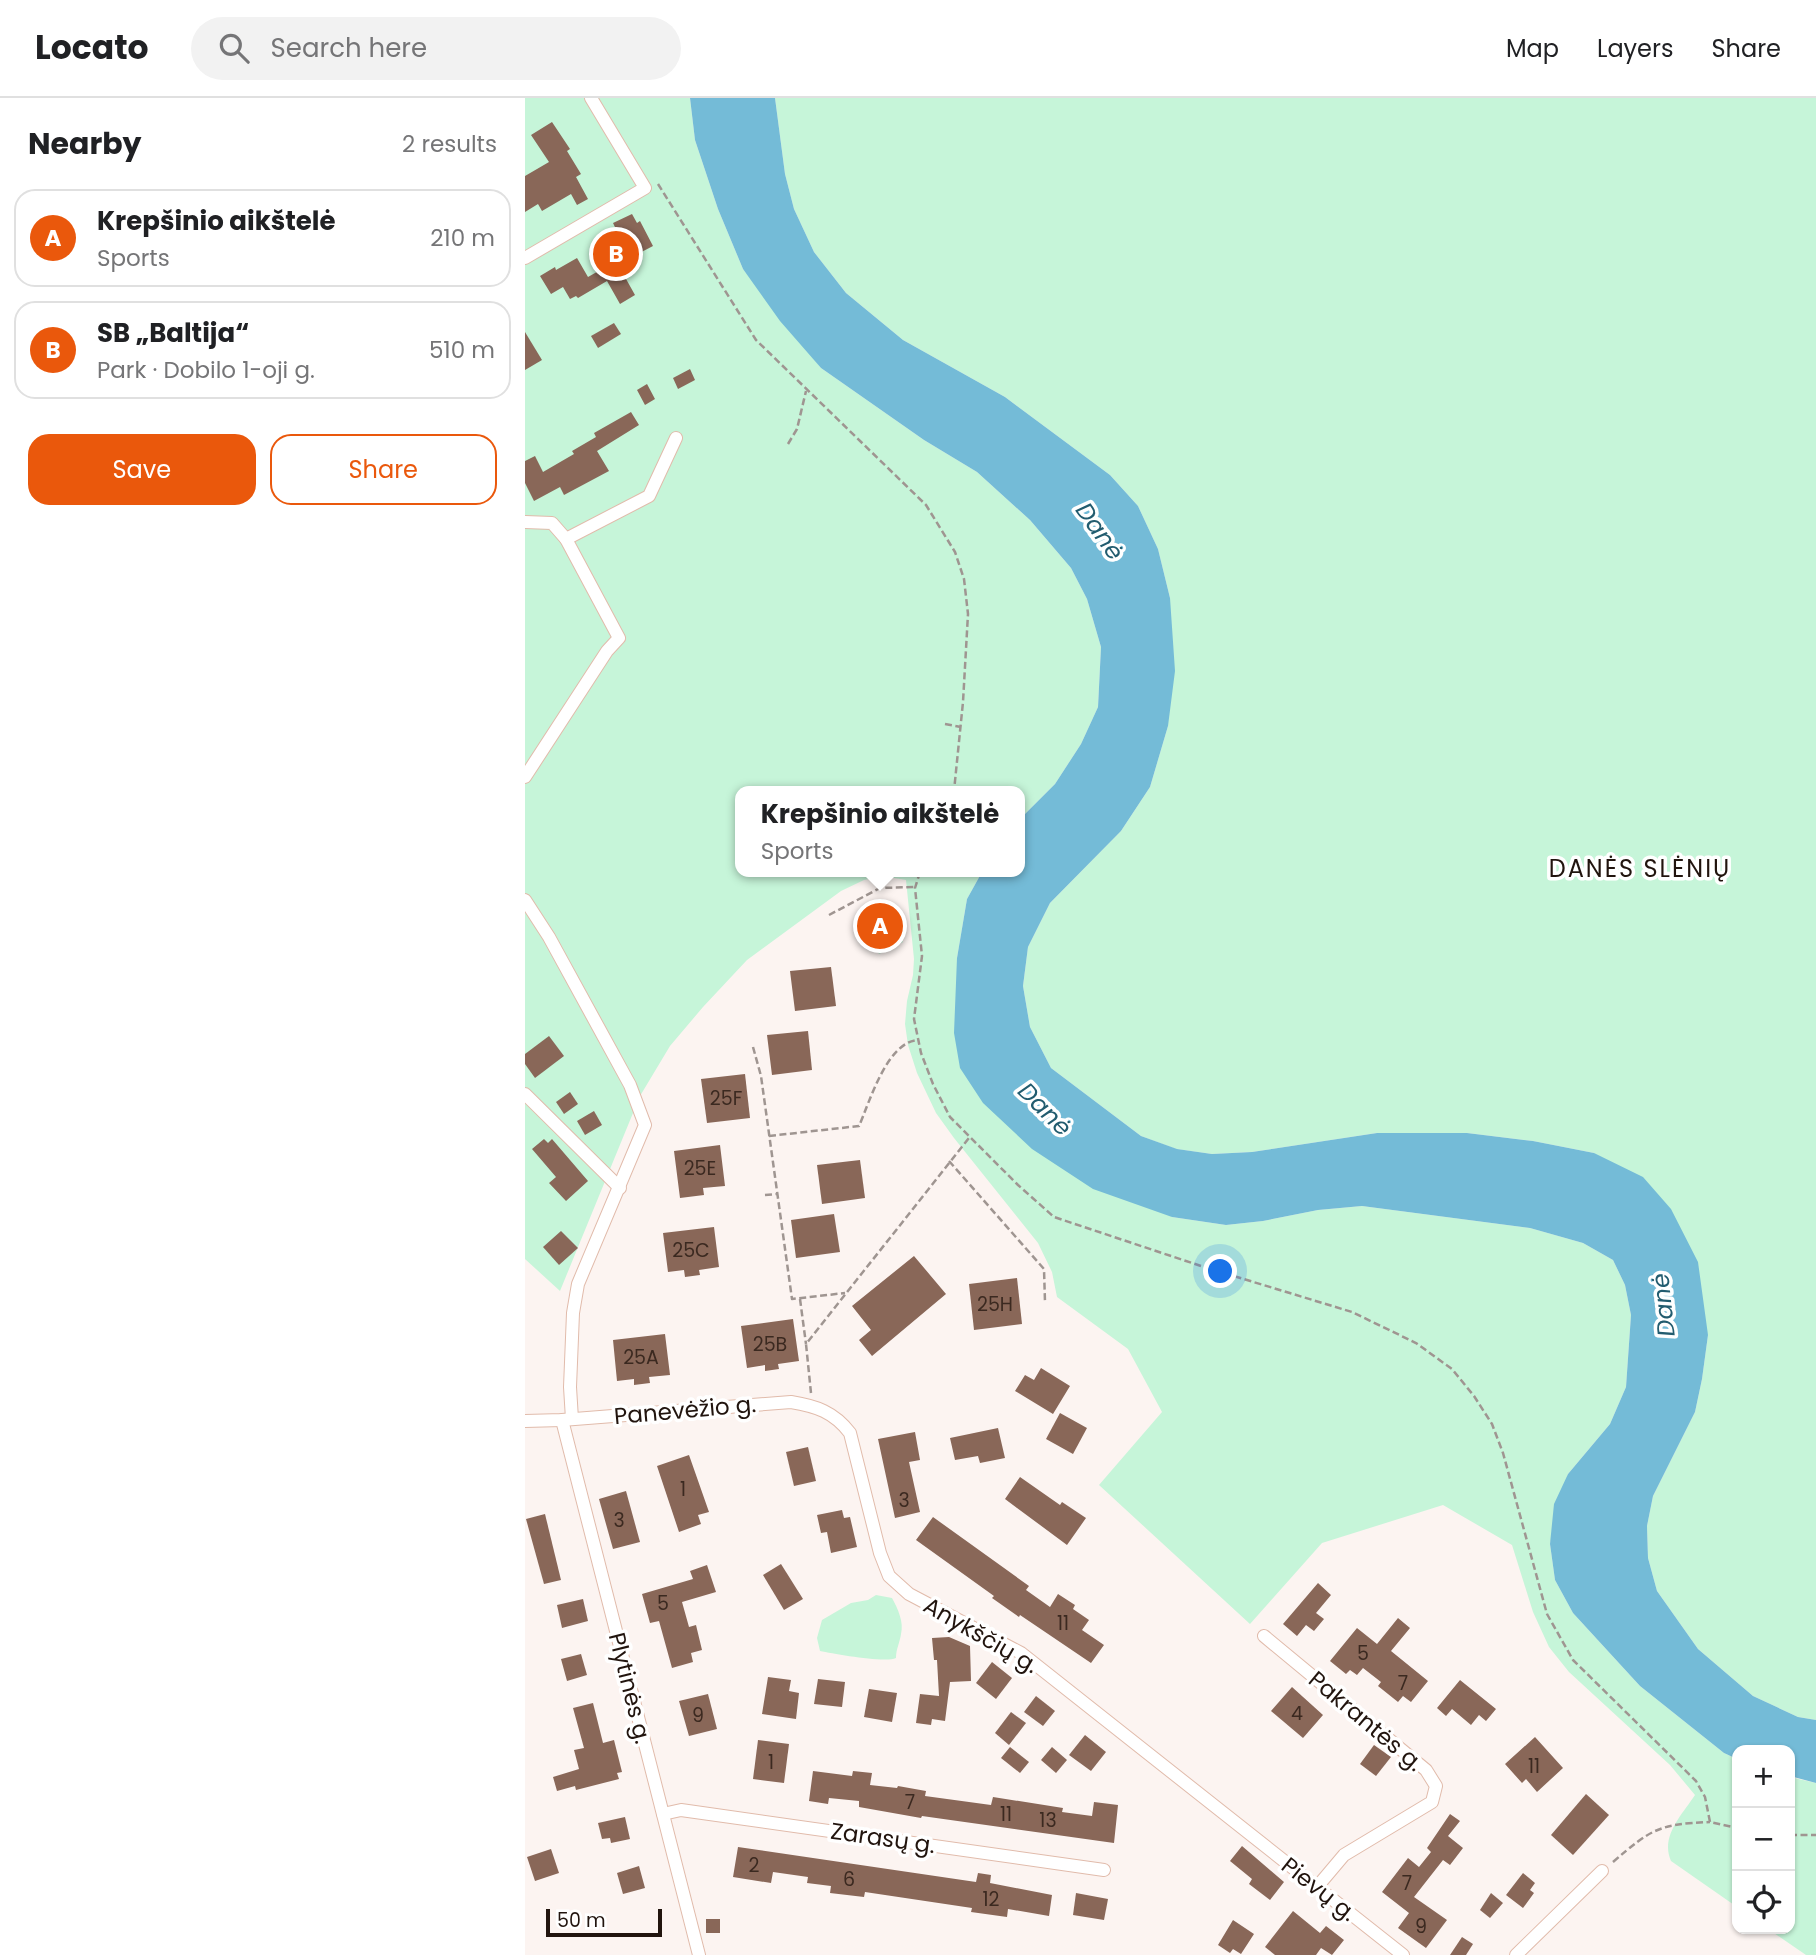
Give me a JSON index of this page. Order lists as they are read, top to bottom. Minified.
{"streets":{"street":["Panevėžio g.","Anykščių g.","Plytinės g.","Pakrantės g.","Zarasų g.","Pievų g."]},"crossings":[["Panevėžio g.","Anykščių g."],["Panevėžio g.","Plytinės g."],["Anykščių g.","Pievų g."],["Plytinės g.","Zarasų g."],["Pakrantės g.","Pievų g."]],"districts":["DANĖS SLĖNIŲ"],"water":["Danė"],"house_numbers":["25F","25E","25C","25H","25B","25A","1","3","3","5","11","5","7","4","9","1","11","7","11","13","2","6","7","12","9"],"scale_bar":"50 m","page":{"header":"Locato","search":"Search here","nav":["Map","Layers","Share"],"heading":["Nearby","2 results"],"list":[{"mark":"A","name":"Krepšinio aikštelė","note":"Sports","value":"210 m"},{"mark":"B","name":"SB „Baltija“","note":"Park · Dobilo 1-oji g.","value":"510 m"}],"pins":["B","A"],"buttons":["Save","Share"],"popup":["Krepšinio aikštelė","Sports"],"map_buttons":["+","−"],"scale":"50 m"}}
